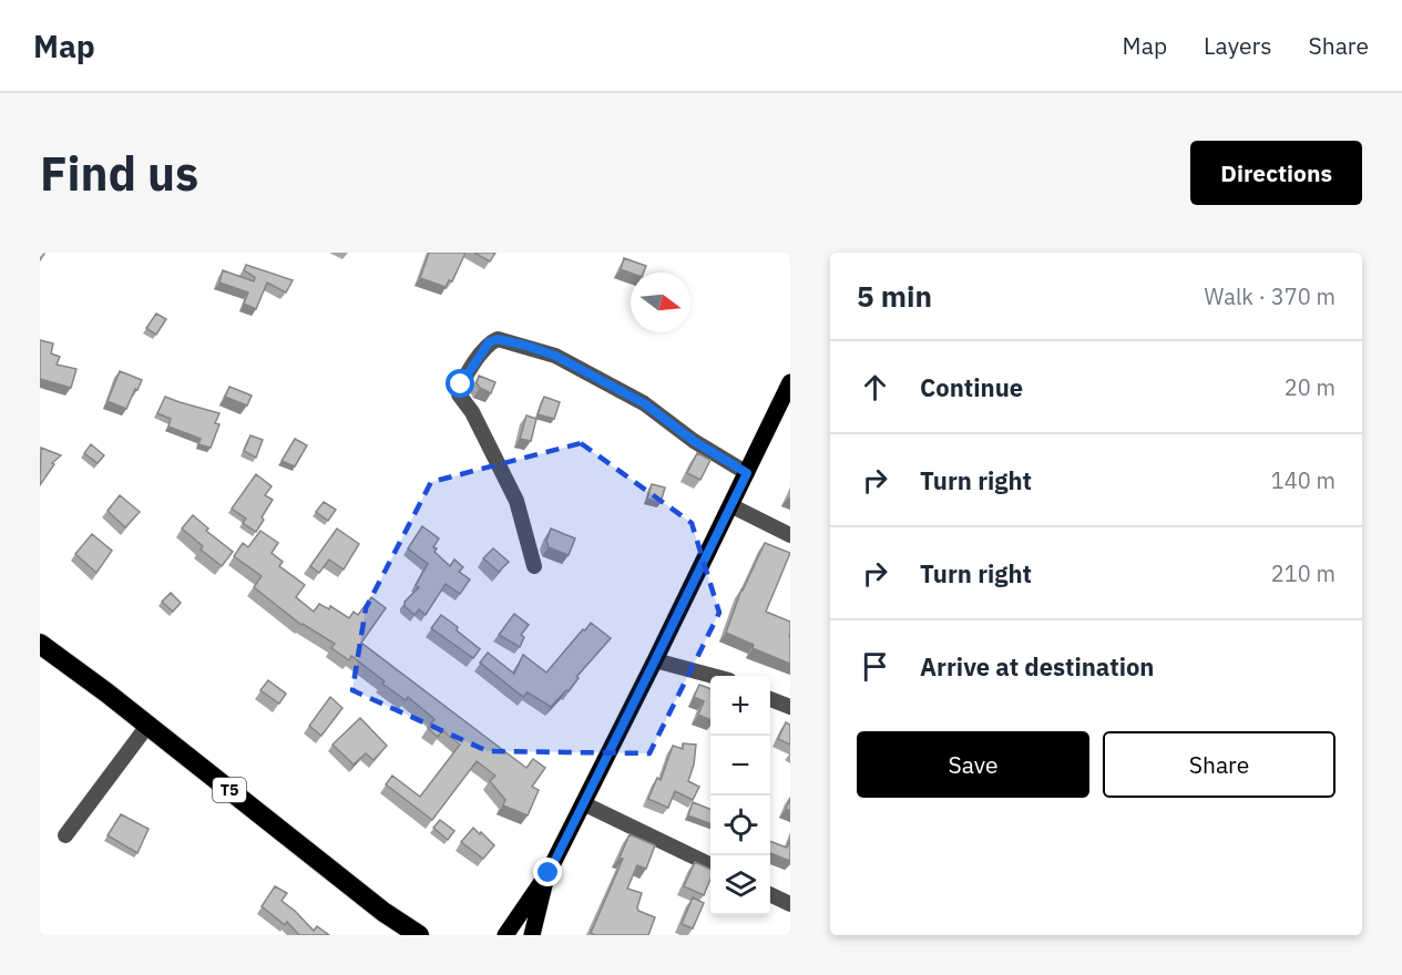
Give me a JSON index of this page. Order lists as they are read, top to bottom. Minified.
{"streets":{"highway":["T5"]},"north":"right","page":{"header":"Map","nav":["Map","Layers","Share"],"buttons":["Directions",["Save","Share"]],"title":"Find us","heading":["5 min","Walk · 370 m"],"list":[["Continue","20 m"],["Turn right","140 m"],["Turn right","210 m"],"Arrive at destination"],"map_buttons":["+","−"]}}
